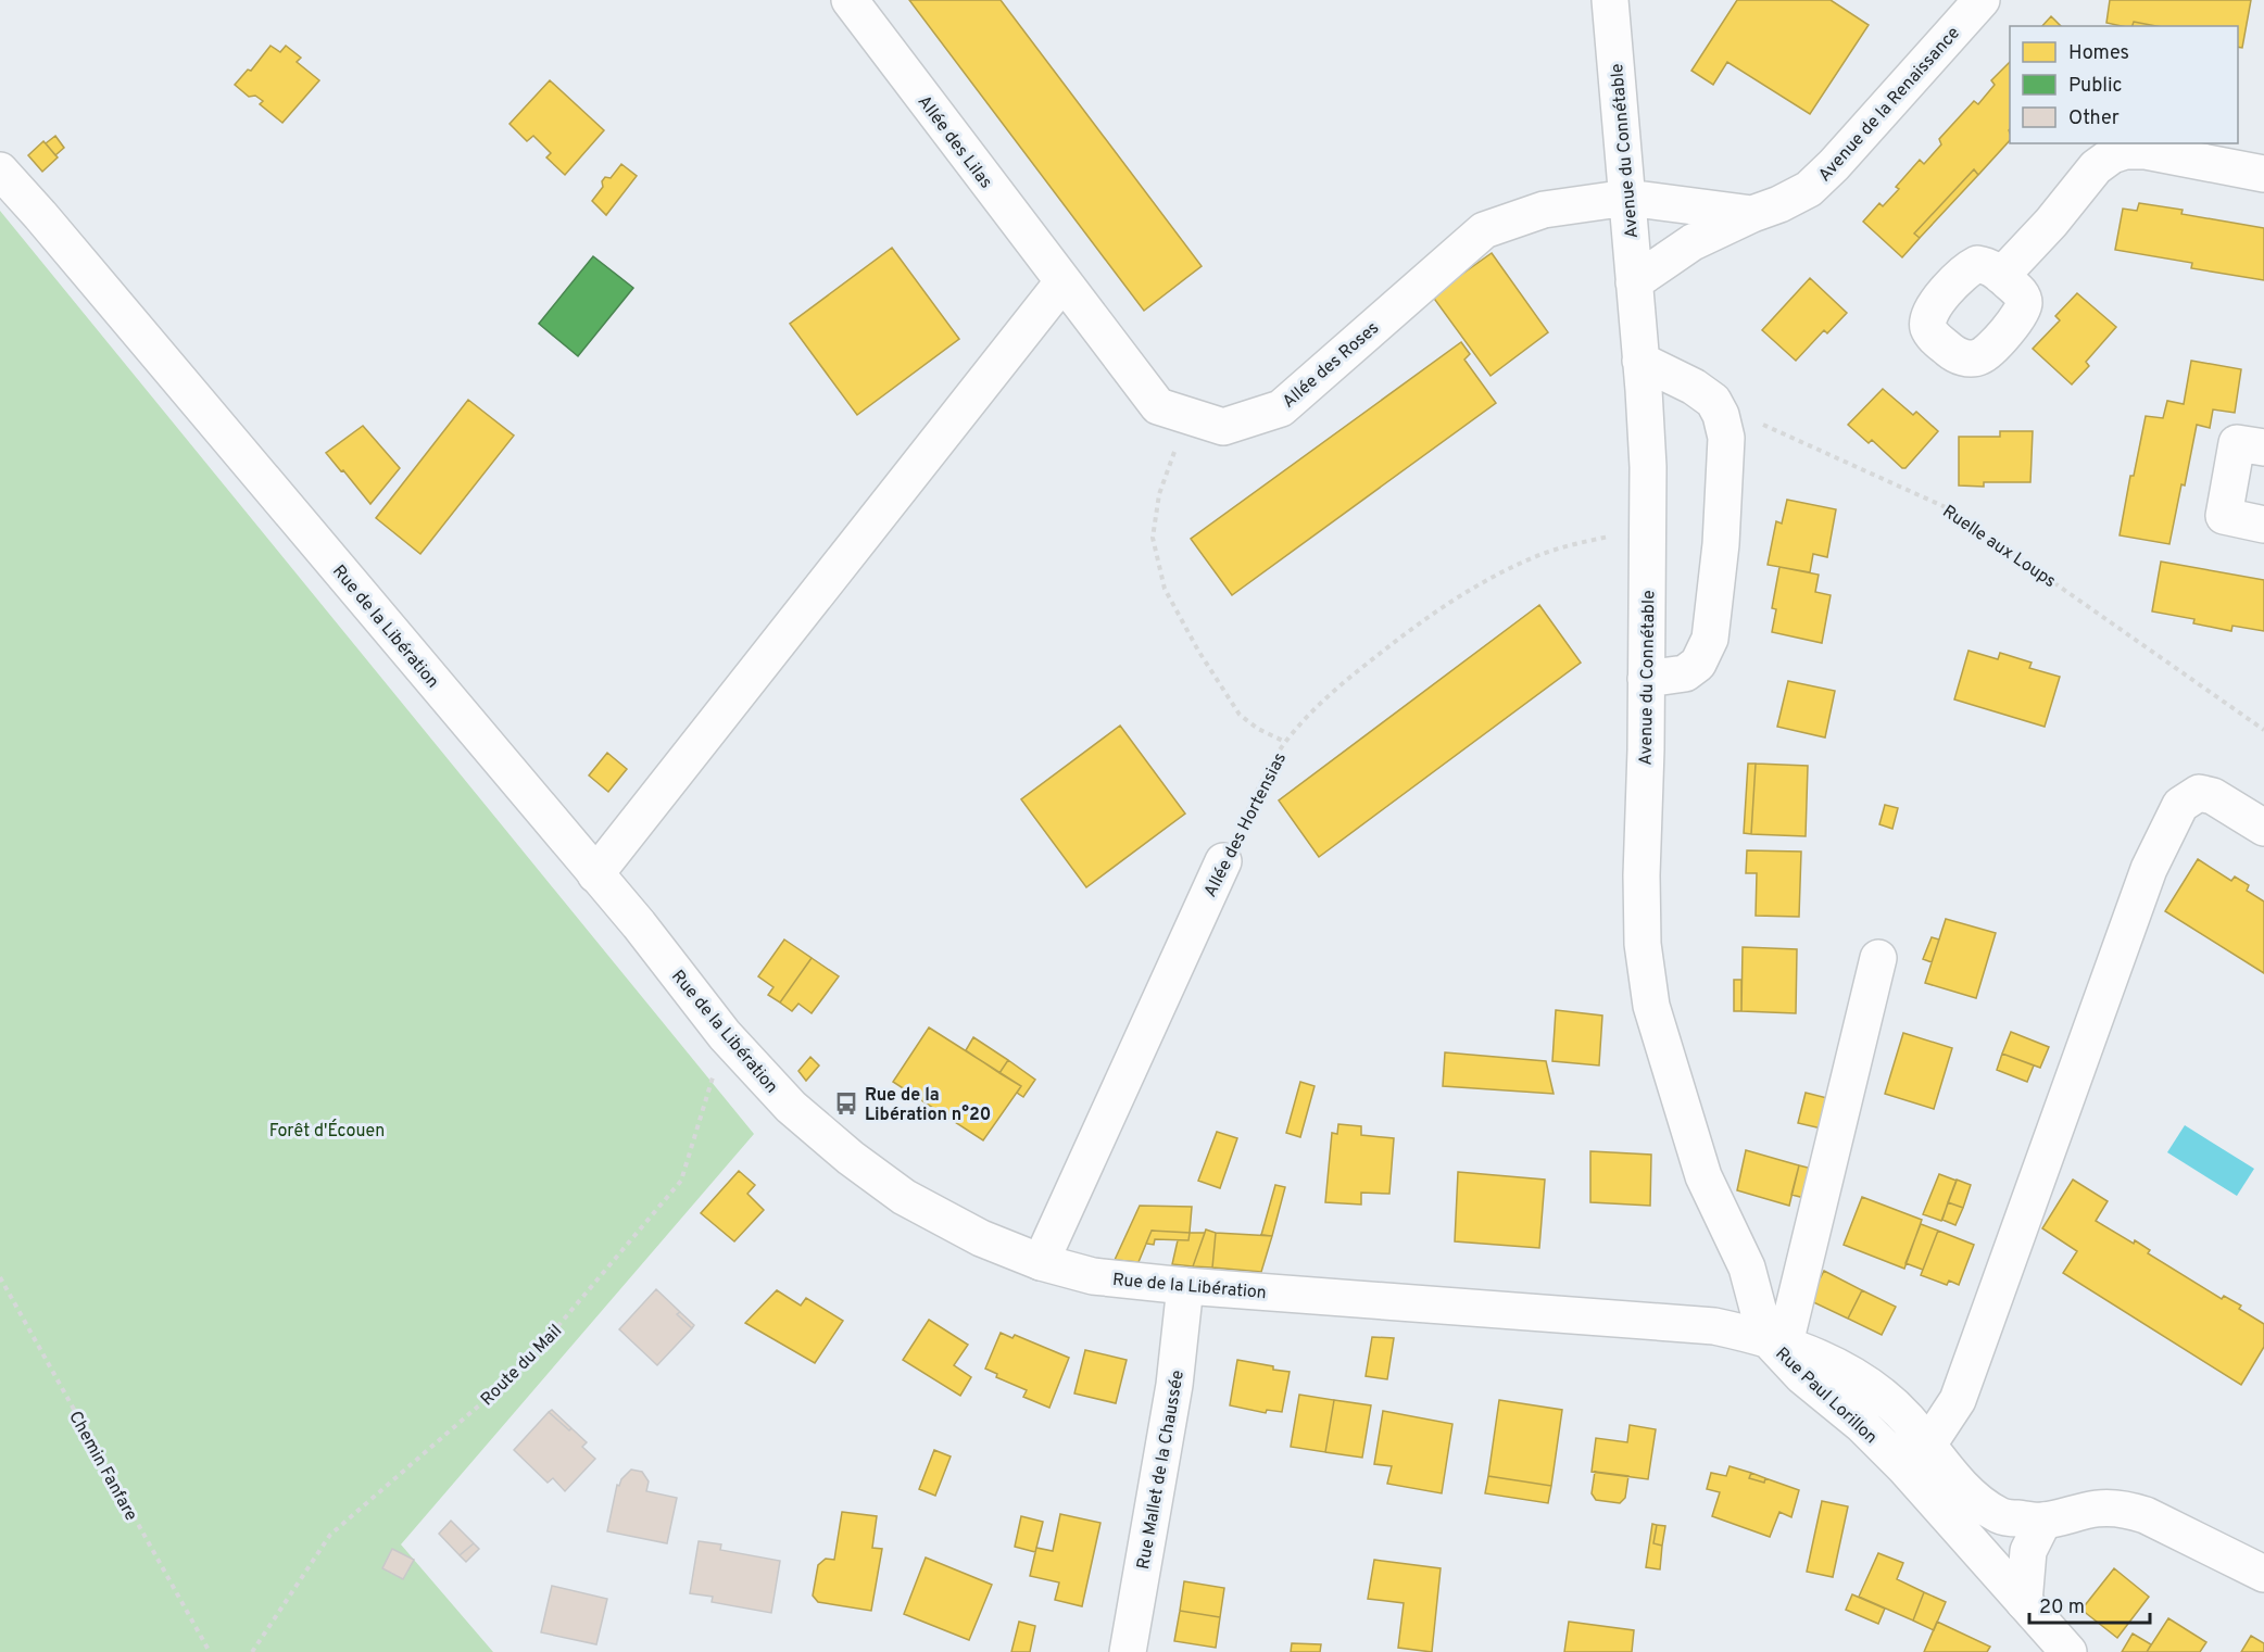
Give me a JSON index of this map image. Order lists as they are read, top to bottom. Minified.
{"streets":{"street":["Avenue de la Renaissance","Allée des Lilas","Avenue du Connétable","Allée des Roses","Rue de la Libération","Allée des Hortensias","Rue Paul Lorillon","Rue Mallet de la Chaussée"],"path":["Ruelle aux Loups","Route du Mail","Chemin Fanfare"]},"crossings":[["Avenue de la Renaissance","Avenue du Connétable"],["Avenue de la Renaissance","Allée des Roses"],["Allée des Lilas","Allée des Roses"],["Avenue du Connétable","Allée des Roses"],["Avenue du Connétable","Rue de la Libération"],["Avenue du Connétable","Allée des Hortensias"],["Avenue du Connétable","Rue Paul Lorillon"],["Rue de la Libération","Allée des Hortensias"],["Rue de la Libération","Route du Mail"],["Rue de la Libération","Rue Paul Lorillon"],["Rue de la Libération","Rue Mallet de la Chaussée"]],"parks":["Forêt d'Écouen"],"places":{"bus stop":["Rue de la Libération n°20"]},"legend":["Homes","Public","Other"],"scale_bar":"20 m"}
